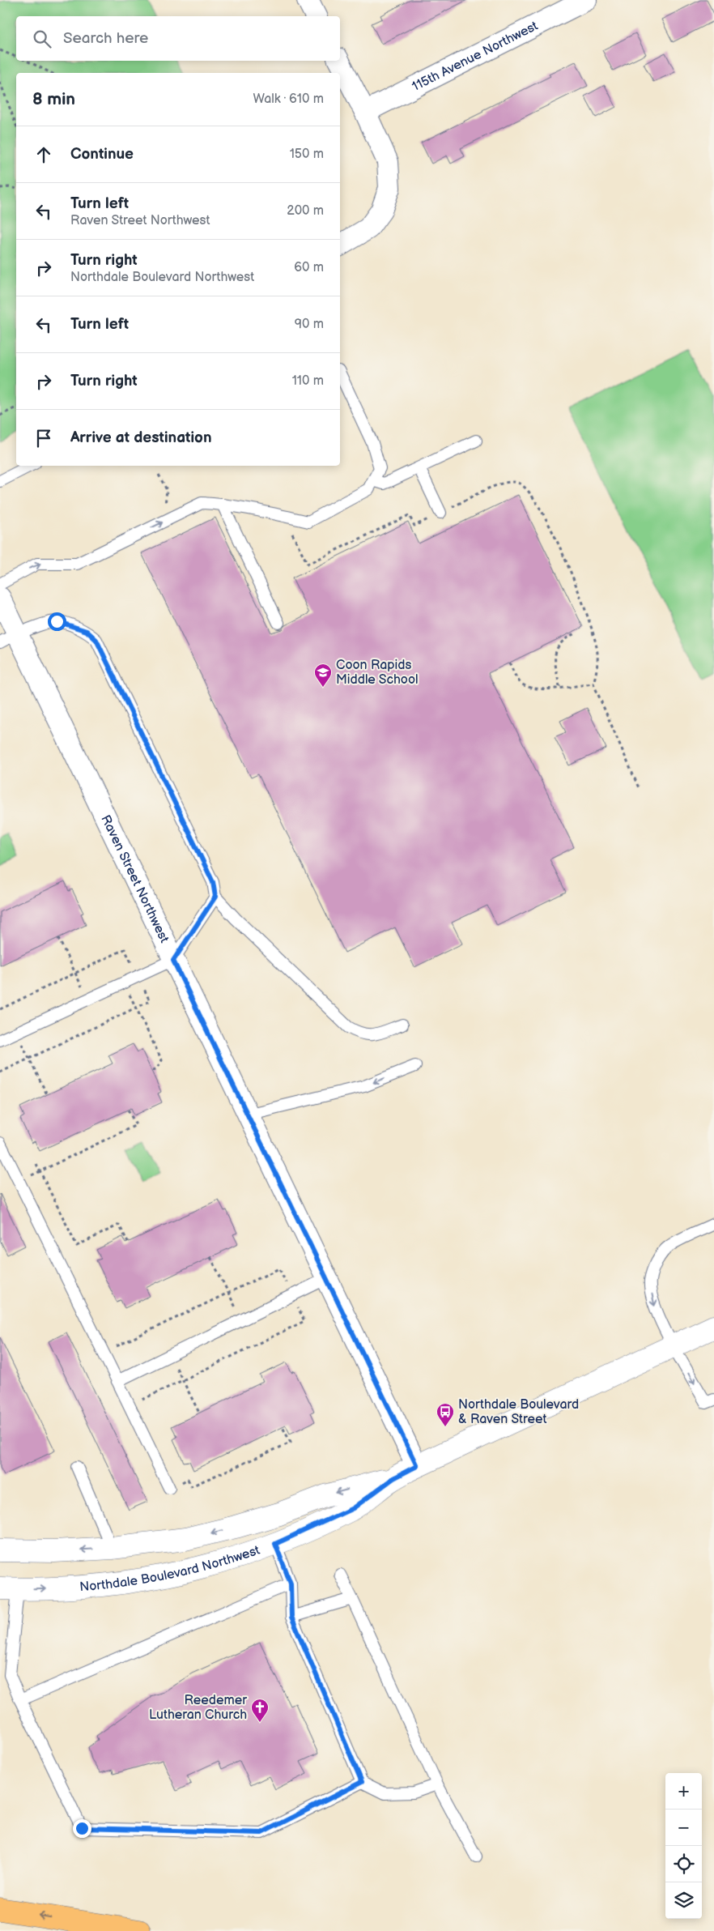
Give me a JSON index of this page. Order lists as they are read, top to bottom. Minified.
{"streets":{"street":["115th Avenue Northwest","Raven Street Northwest","Northdale Boulevard Northwest"]},"crossings":[["Raven Street Northwest","Northdale Boulevard Northwest"]],"places":{"school or university":["Coon Rapids Middle School"],"bus stop":["Northdale Boulevard & Raven Street"],"church":["Reedemer Lutheran Church"]},"page":{"search":"Search here","heading":["8 min","Walk · 610 m"],"list":[["Continue","150 m"],["Turn left","Raven Street Northwest","200 m"],["Turn right","Northdale Boulevard Northwest","60 m"],["Turn left","90 m"],["Turn right","110 m"],"Arrive at destination"],"map_buttons":["+","−"]}}
